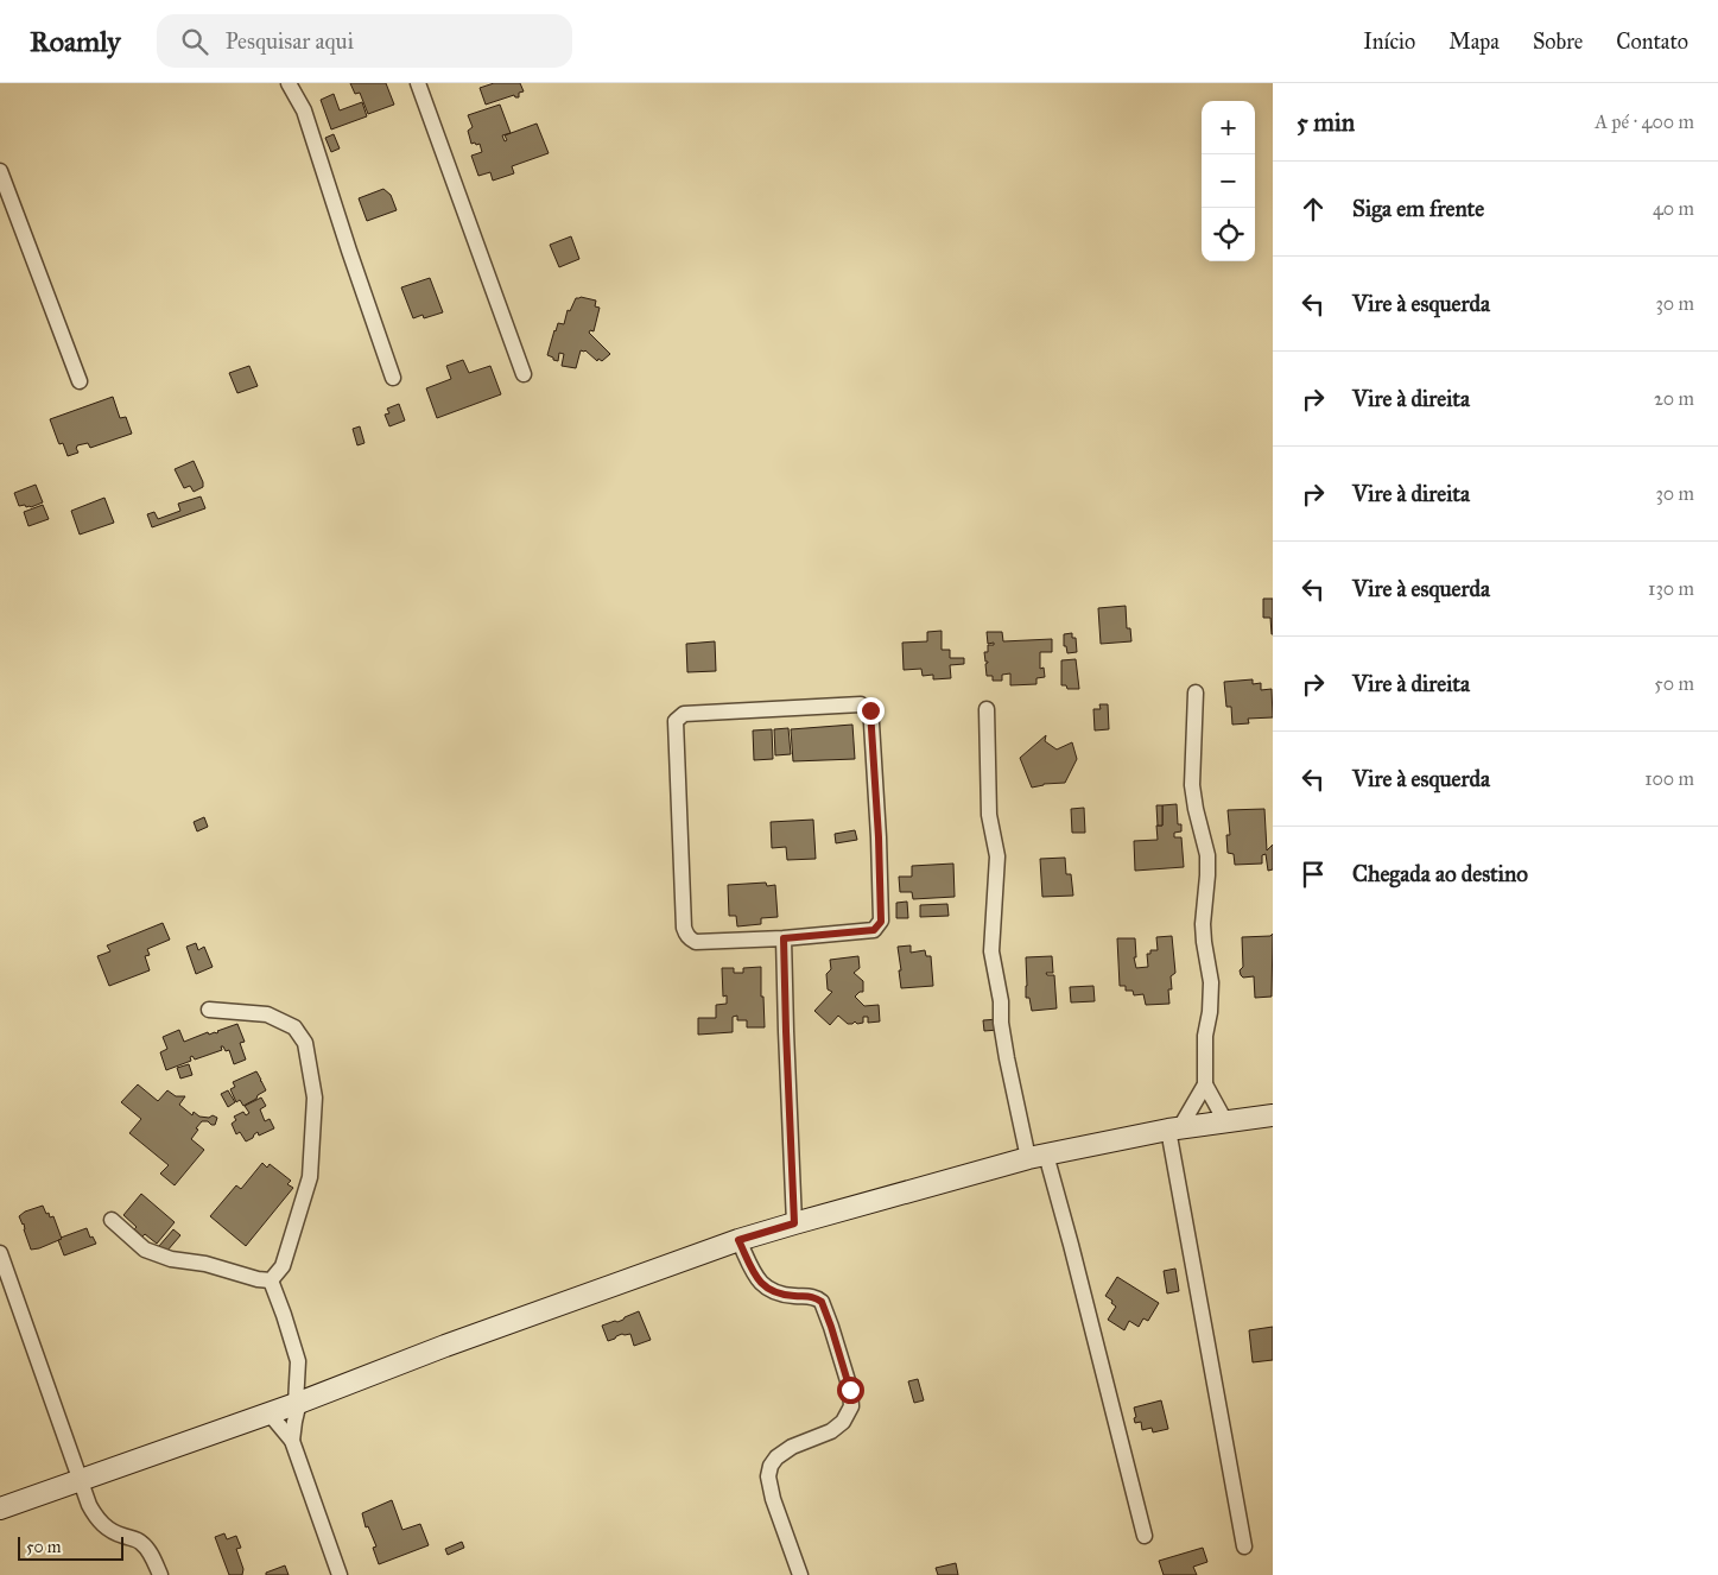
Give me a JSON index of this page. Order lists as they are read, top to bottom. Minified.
{"scale_bar":"50 m","page":{"header":"Roamly","search":"Pesquisar aqui","nav":["Início","Mapa","Sobre","Contato"],"heading":["5 min","A pé · 400 m"],"map_buttons":["+","−"],"list":[["Siga em frente","40 m"],["Vire à esquerda","30 m"],["Vire à direita","20 m"],["Vire à direita","30 m"],["Vire à esquerda","130 m"],["Vire à direita","50 m"],["Vire à esquerda","100 m"],"Chegada ao destino"],"scale":"50 m"}}
